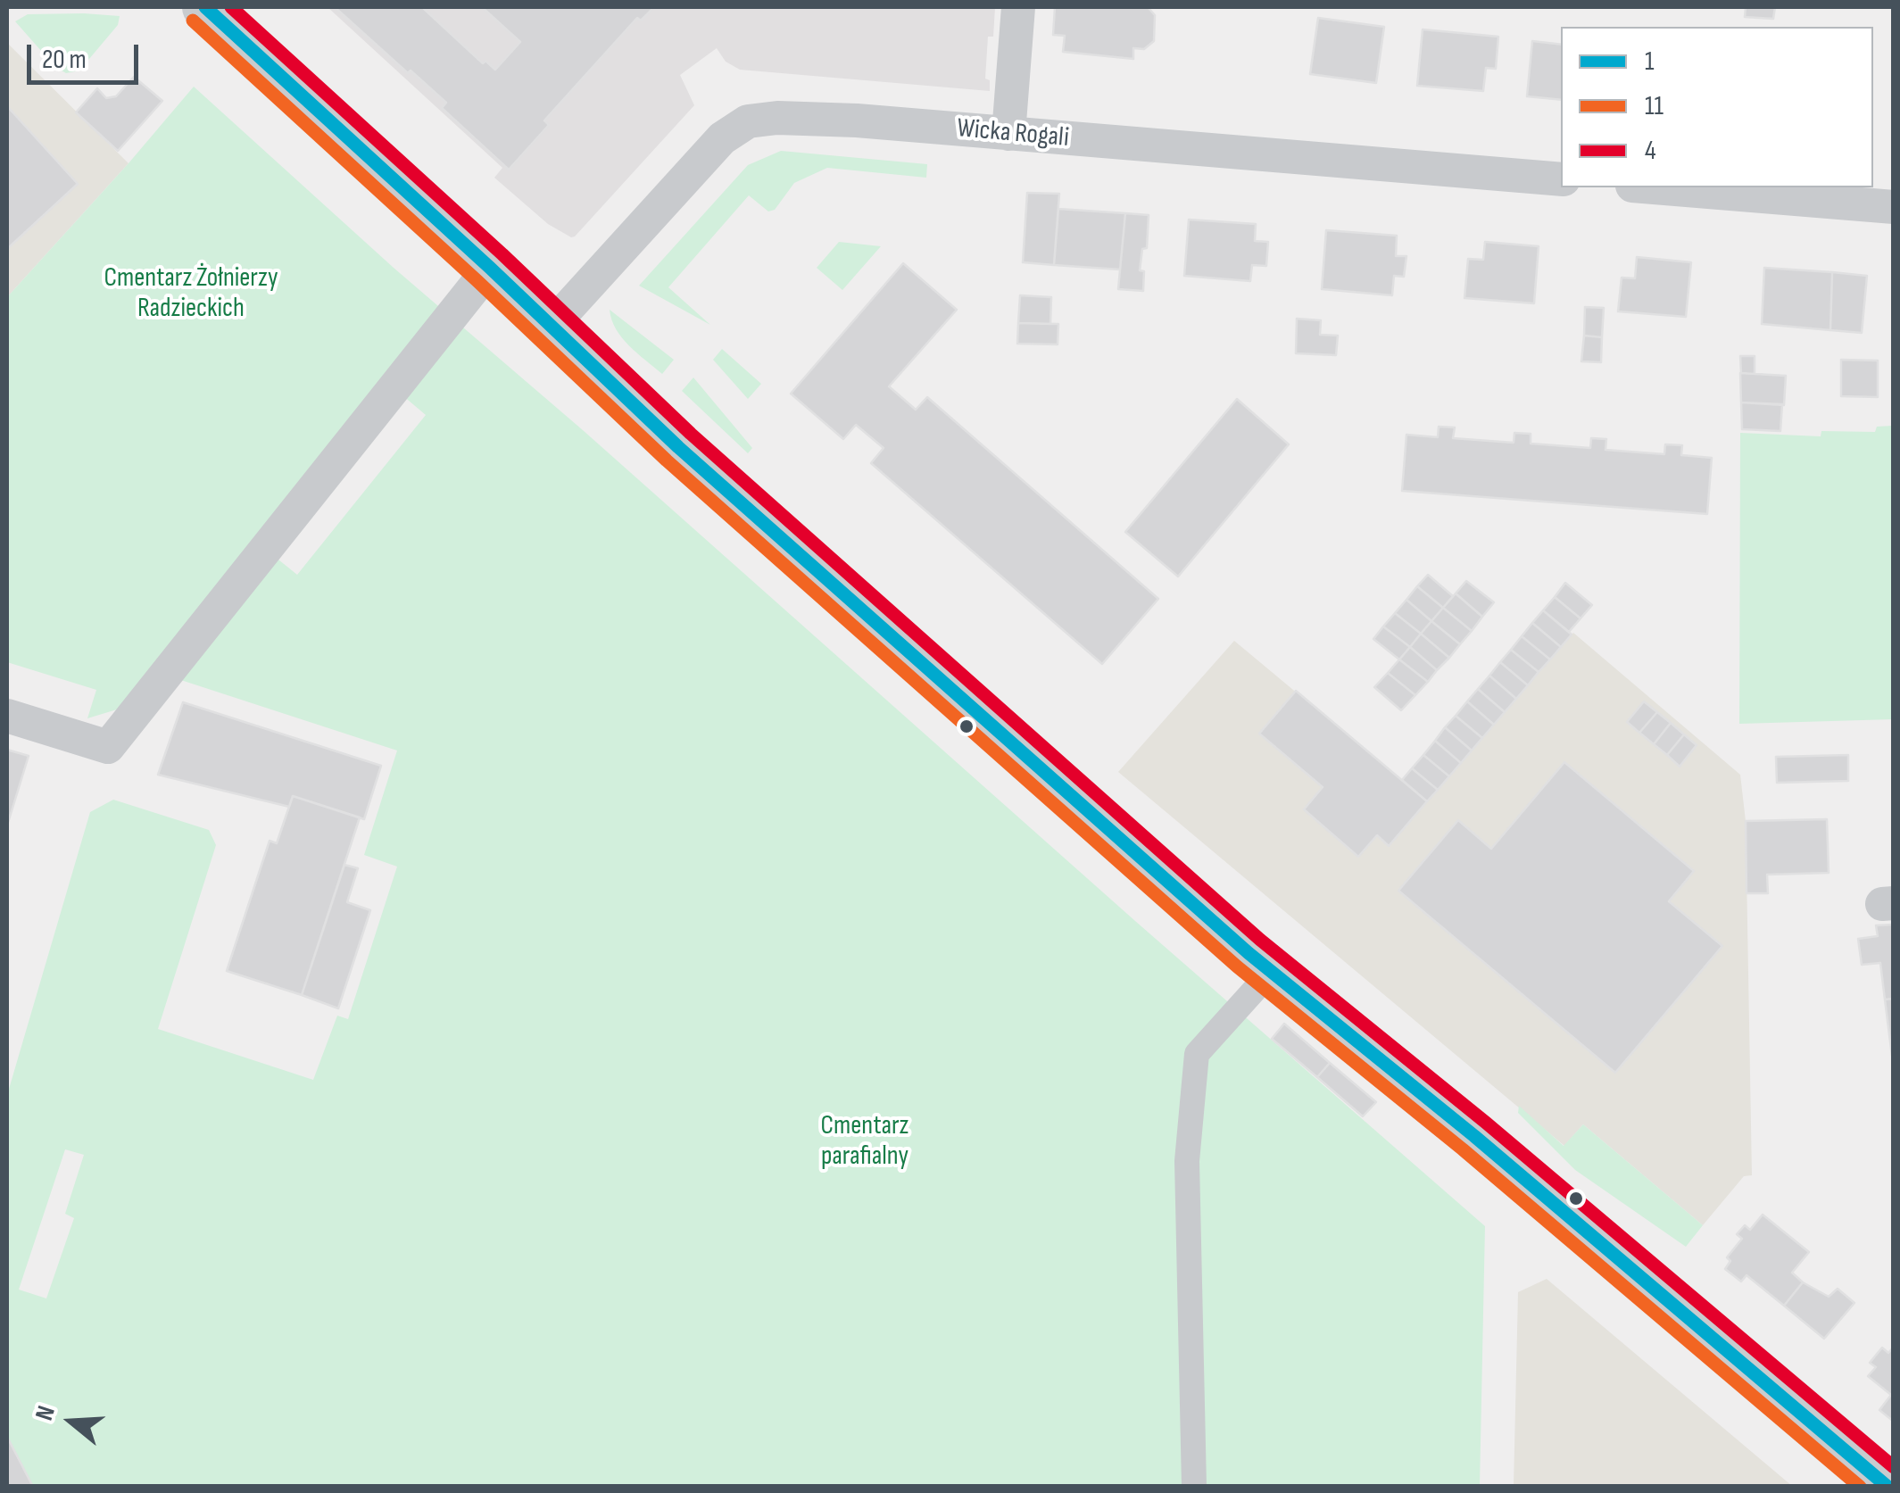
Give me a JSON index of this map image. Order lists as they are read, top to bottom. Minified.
{"streets":{"street":["Wicka Rogali"]},"parks":["Cmentarz Żołnierzy Radzieckich","Cmentarz parafialny"],"lines":["transit line 1","transit line 4","transit line 11"],"legend":["1","11","4"],"scale_bar":"20 m","north":"left"}
